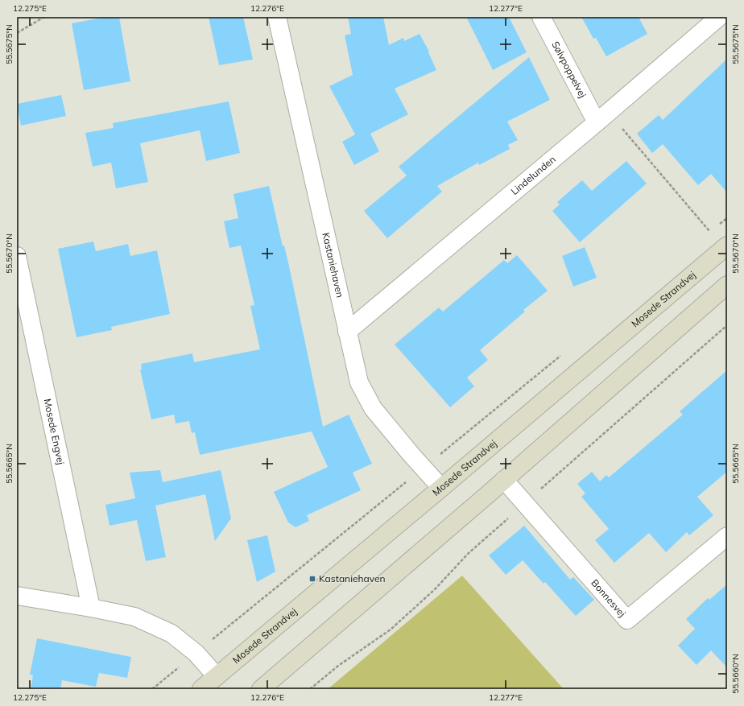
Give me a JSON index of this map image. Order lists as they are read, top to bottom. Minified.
{"streets":{"main road":["Mosede Strandvej"],"street":["Sølvpoppelvej","Lindelunden","Kastaniehaven","Mosede Engvej","Bonnesvej"]},"crossings":[["Sølvpoppelvej","Lindelunden"],["Lindelunden","Kastaniehaven"],["Kastaniehaven","Mosede Strandvej"]],"places":{"transit":["Kastaniehaven"]},"coordinates":["12.275°E","12.276°E","12.277°E","55.5675°N","55.5670°N","55.5665°N","55.5660°N"]}
